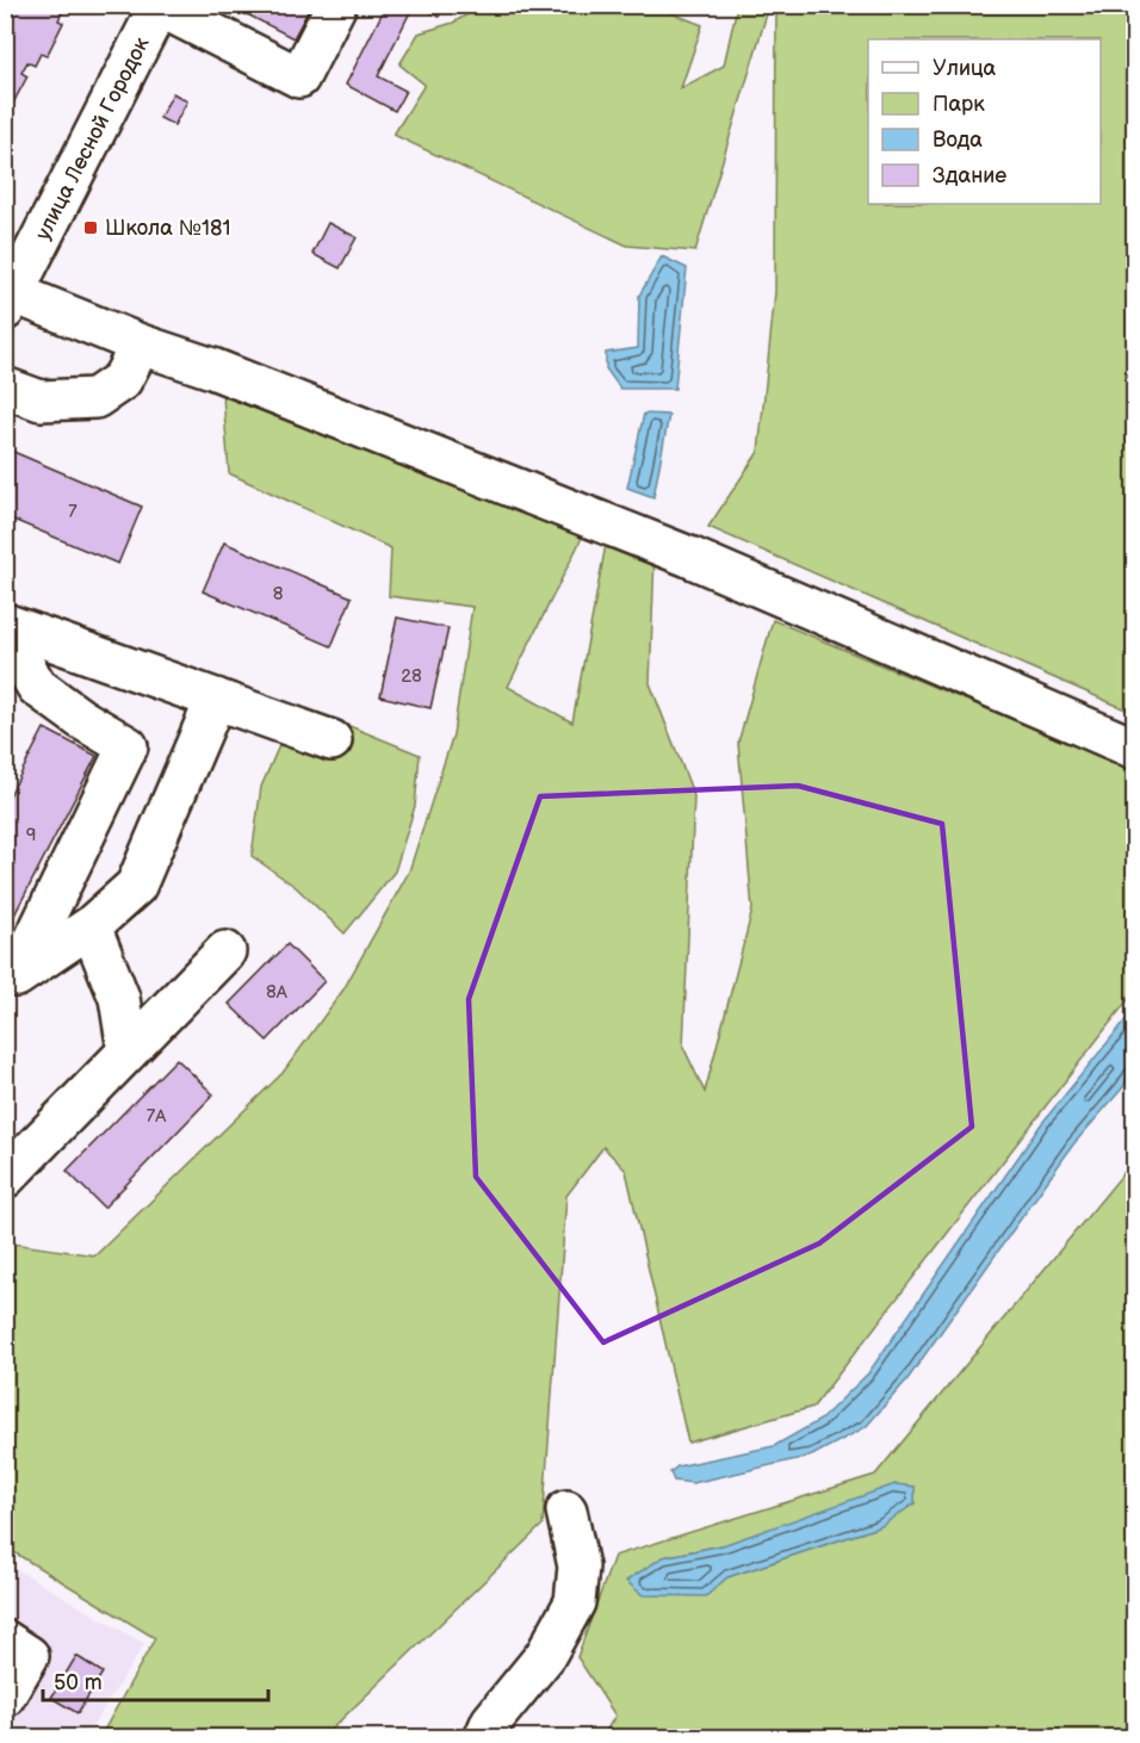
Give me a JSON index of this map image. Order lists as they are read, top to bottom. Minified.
{"streets":{"street":["улица Лесной Городок"]},"places":{"transit":["Школа №181"]},"house_numbers":["7","8","28","9","8А","7А"],"legend":["Улица","Парк","Вода","Здание"],"scale_bar":"50 m"}
